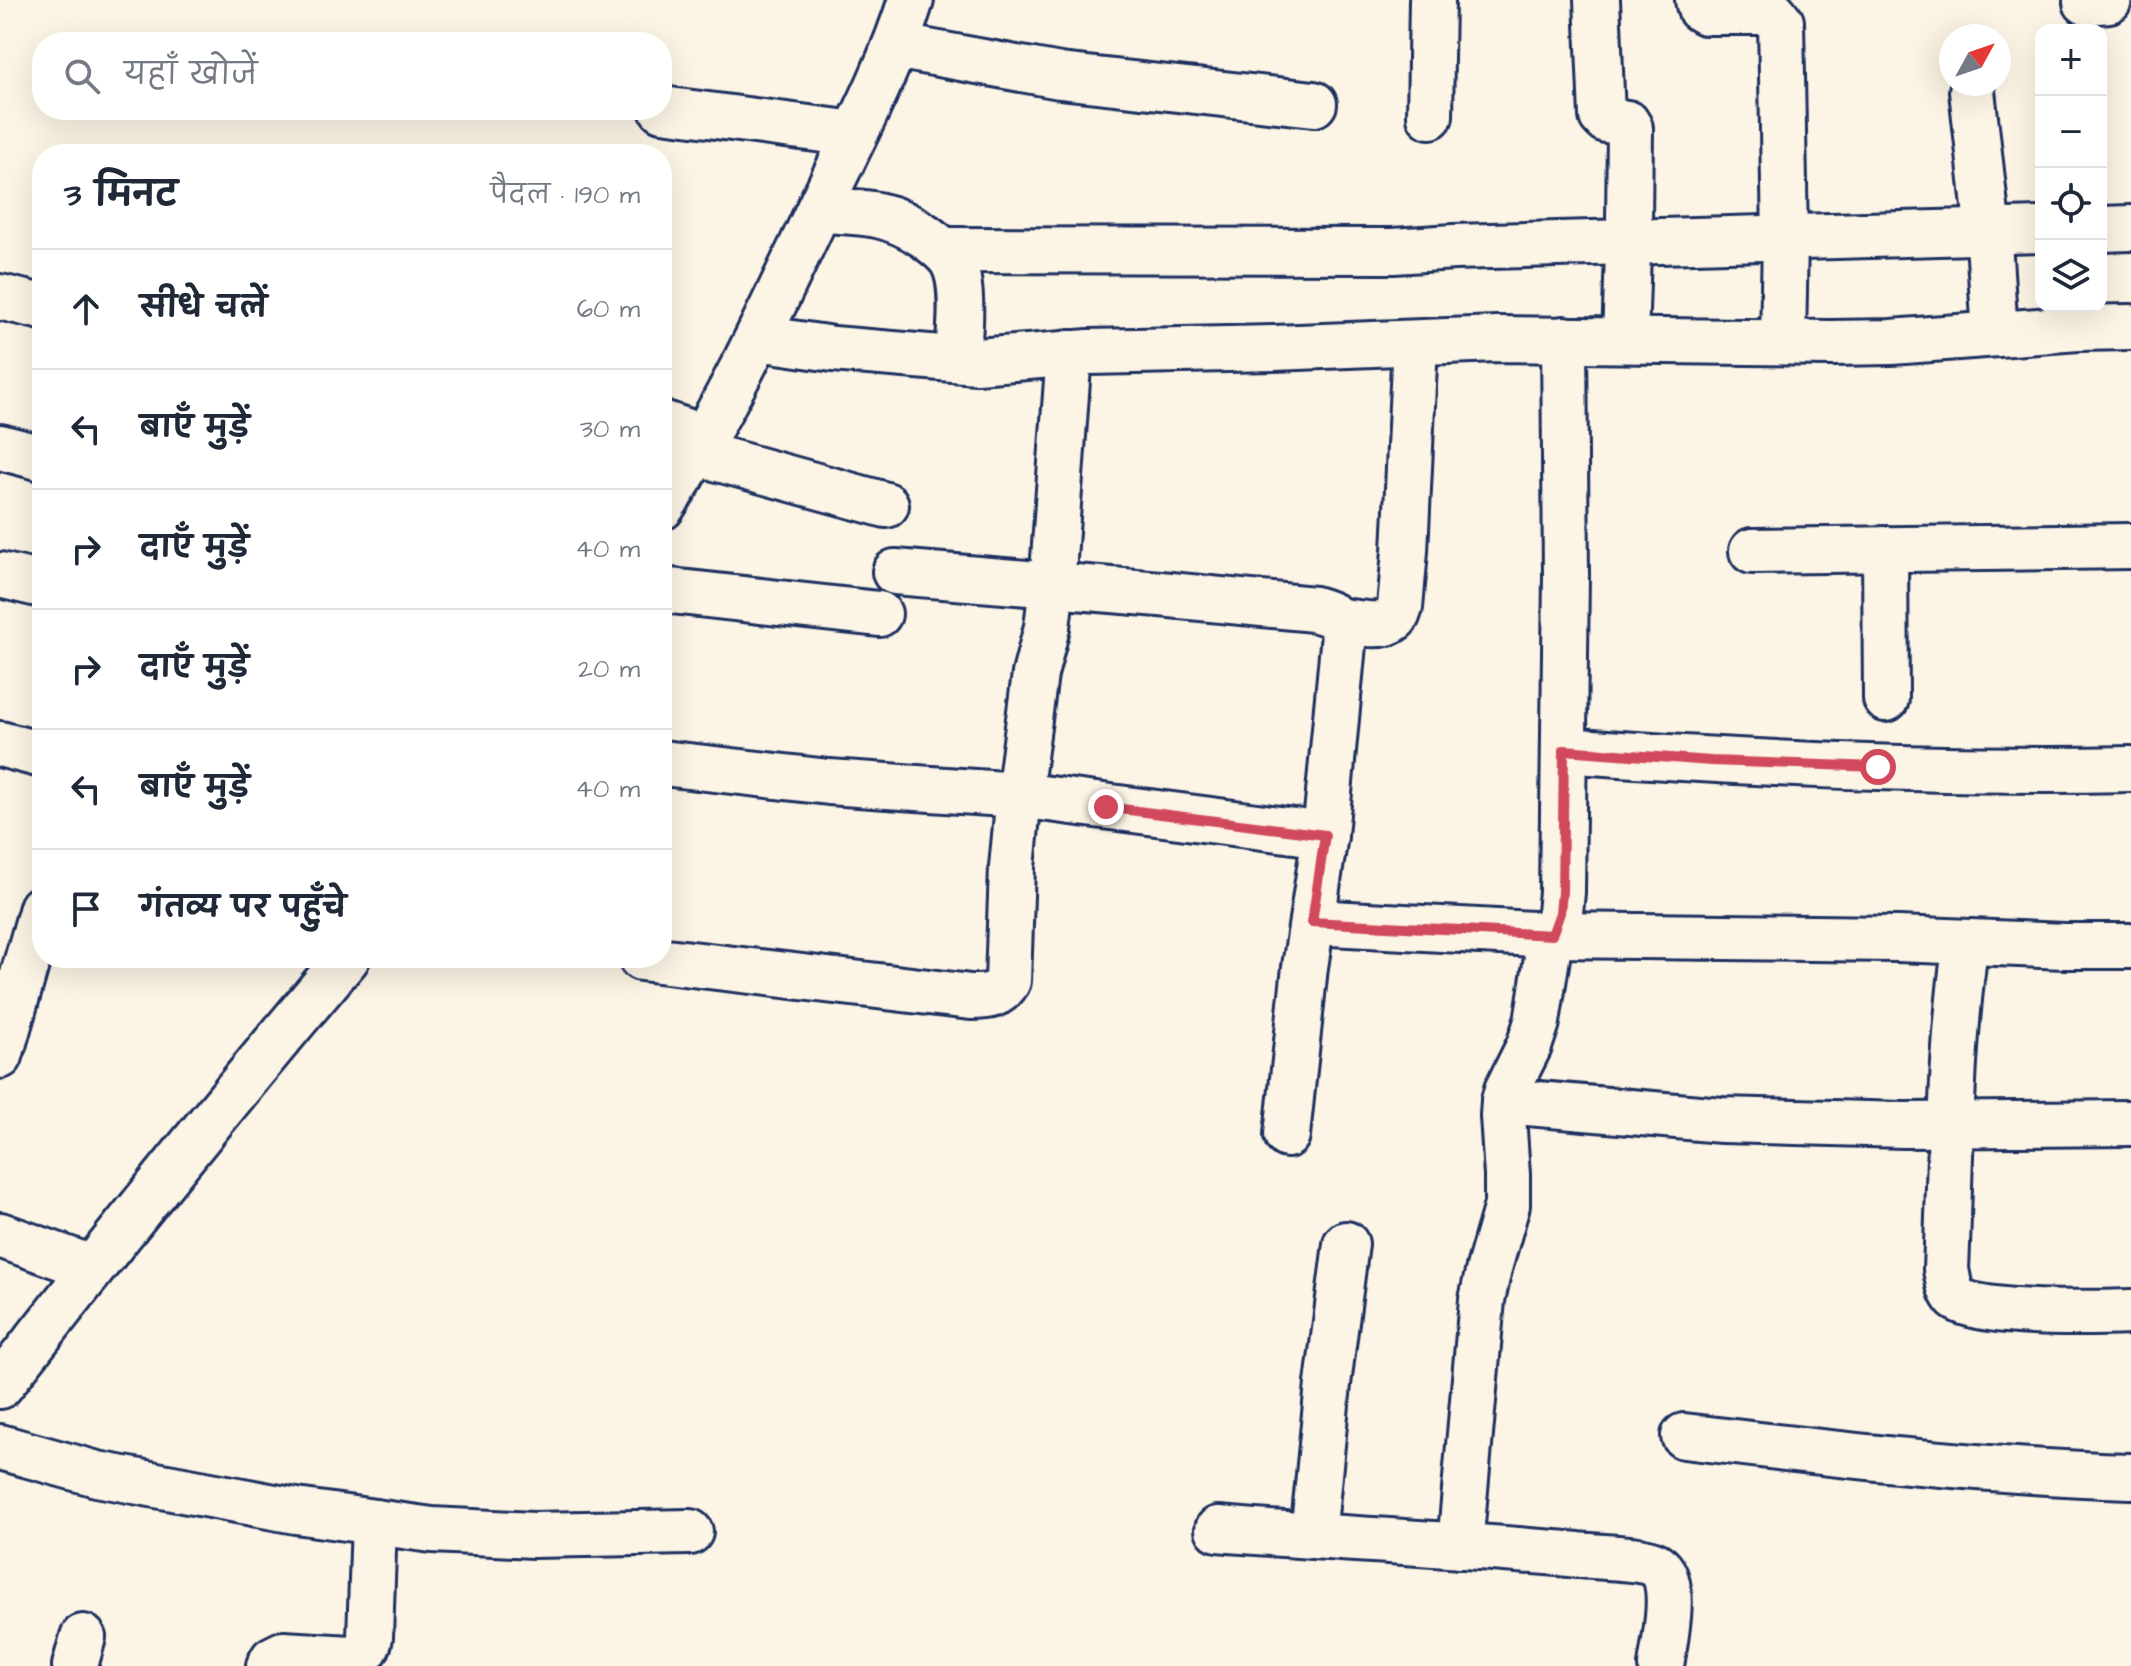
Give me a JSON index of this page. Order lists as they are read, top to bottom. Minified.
{"north":"top right","page":{"map_buttons":["+","−"],"search":"यहाँ खोजें","heading":["3 मिनट","पैदल · 190 m"],"list":[["सीधे चलें","60 m"],["बाएँ मुड़ें","30 m"],["दाएँ मुड़ें","40 m"],["दाएँ मुड़ें","20 m"],["बाएँ मुड़ें","40 m"],"गंतव्य पर पहुँचे"]}}
